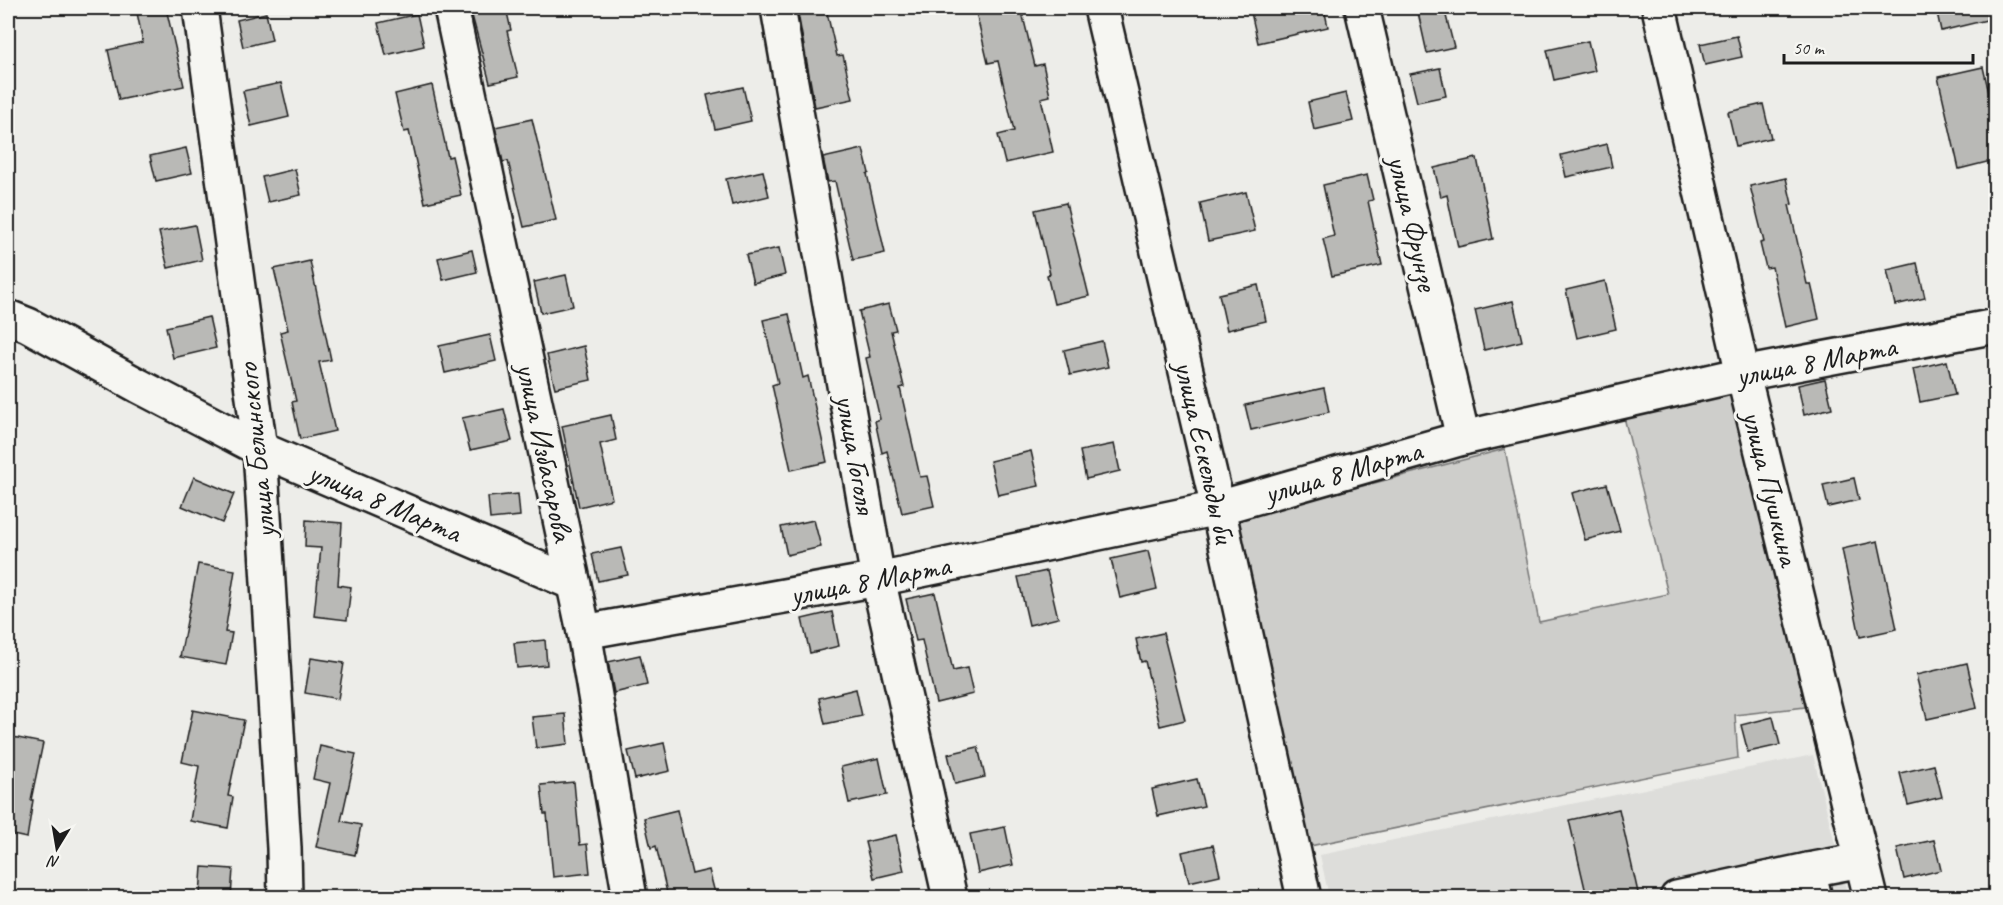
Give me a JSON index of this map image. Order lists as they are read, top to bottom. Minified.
{"streets":{"street":["улица Фрунзе","улица 8 Марта","улица Белинского","улица Избасарова","улица Ескельды би","улица Гоголя","улица Пушкина"]},"crossings":[["улица Фрунзе","улица 8 Марта"],["улица 8 Марта","улица Белинского"],["улица 8 Марта","улица Избасарова"],["улица 8 Марта","улица Ескельды би"],["улица 8 Марта","улица Гоголя"],["улица 8 Марта","улица Пушкина"]],"scale_bar":"50 m","north":"bottom"}
